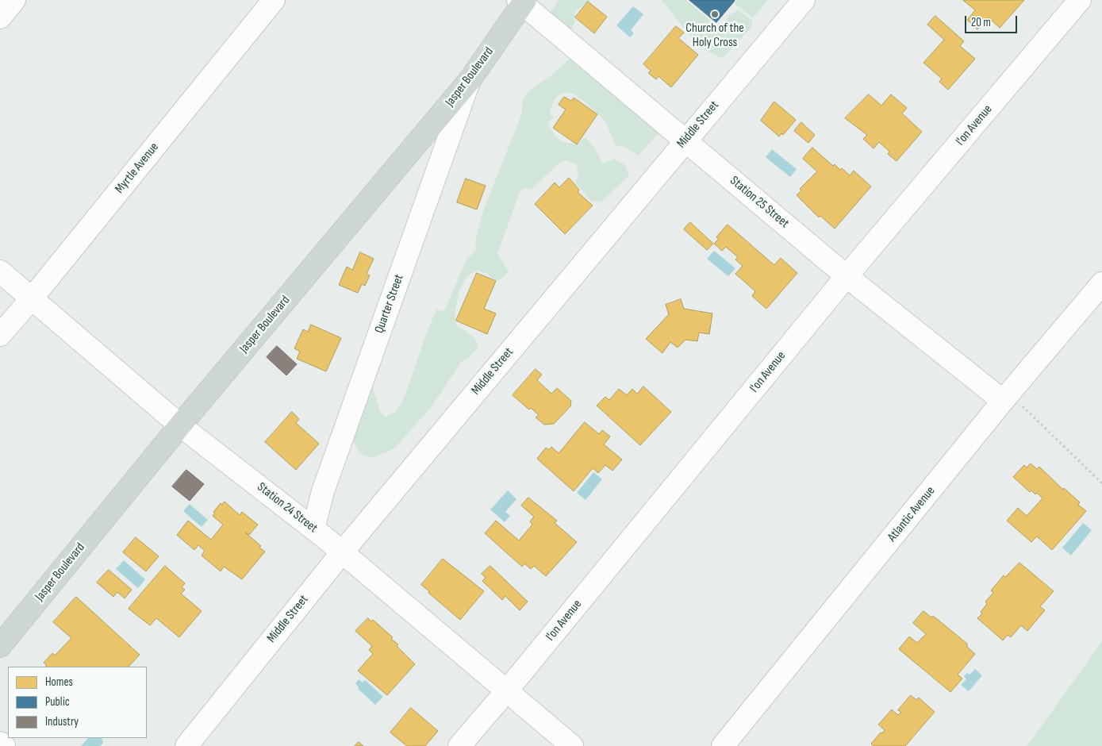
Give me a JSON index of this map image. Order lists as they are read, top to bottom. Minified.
{"streets":{"main road":["Jasper Boulevard"],"street":["Middle Street","I'on Avenue","Myrtle Avenue","Station 25 Street","Quarter Street","Station 24 Street","Atlantic Avenue"]},"crossings":[["Jasper Boulevard","Station 25 Street"],["Jasper Boulevard","Quarter Street"],["Jasper Boulevard","Station 24 Street"],["Middle Street","Station 25 Street"],["Middle Street","Station 24 Street"],["I'on Avenue","Station 25 Street"],["I'on Avenue","Station 24 Street"],["Myrtle Avenue","Station 24 Street"],["Station 25 Street","Atlantic Avenue"],["Quarter Street","Station 24 Street"]],"places":["Church of the Holy Cross"],"legend":["Homes","Public","Industry"],"scale_bar":"20 m"}
